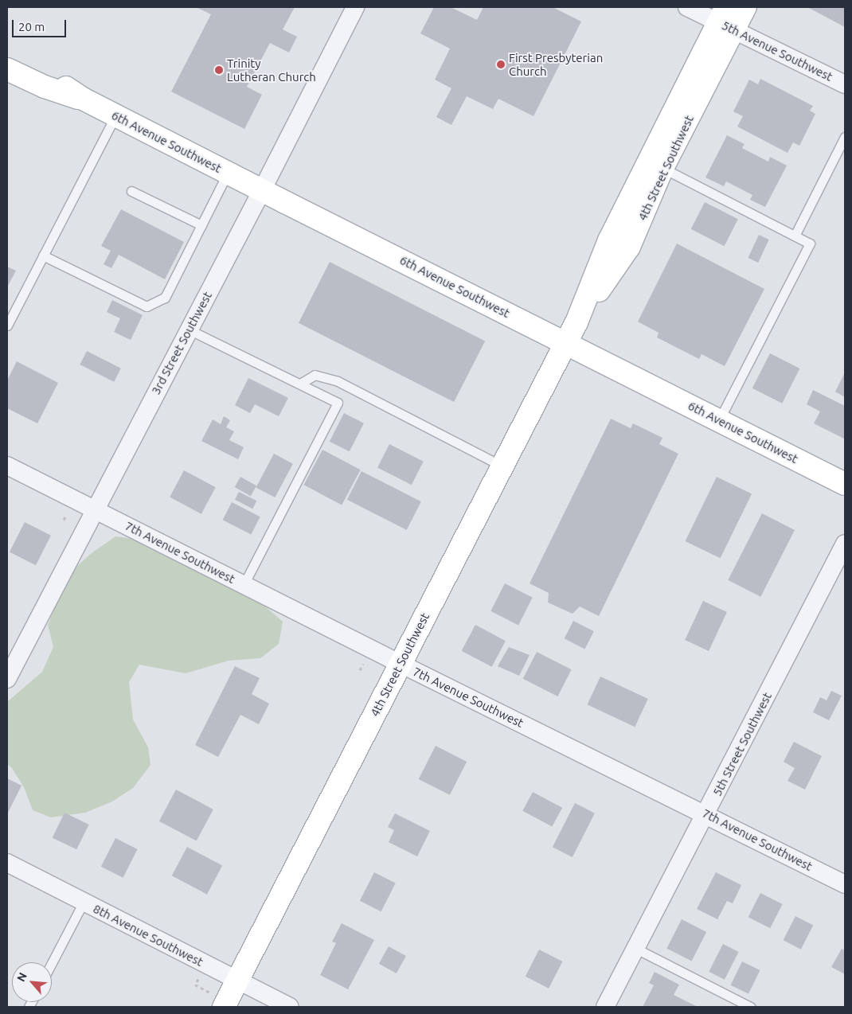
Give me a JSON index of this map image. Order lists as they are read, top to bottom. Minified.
{"streets":{"street":["5th Avenue Southwest","6th Avenue Southwest","4th Street Southwest","3rd Street Southwest","7th Avenue Southwest","5th Street Southwest","8th Avenue Southwest"]},"crossings":[["5th Avenue Southwest","4th Street Southwest"],["6th Avenue Southwest","4th Street Southwest"],["6th Avenue Southwest","3rd Street Southwest"],["4th Street Southwest","7th Avenue Southwest"],["4th Street Southwest","8th Avenue Southwest"],["3rd Street Southwest","7th Avenue Southwest"],["7th Avenue Southwest","5th Street Southwest"]],"places":["First Presbyterian Church","Trinity Lutheran Church"],"scale_bar":"20 m","north":"top left"}
